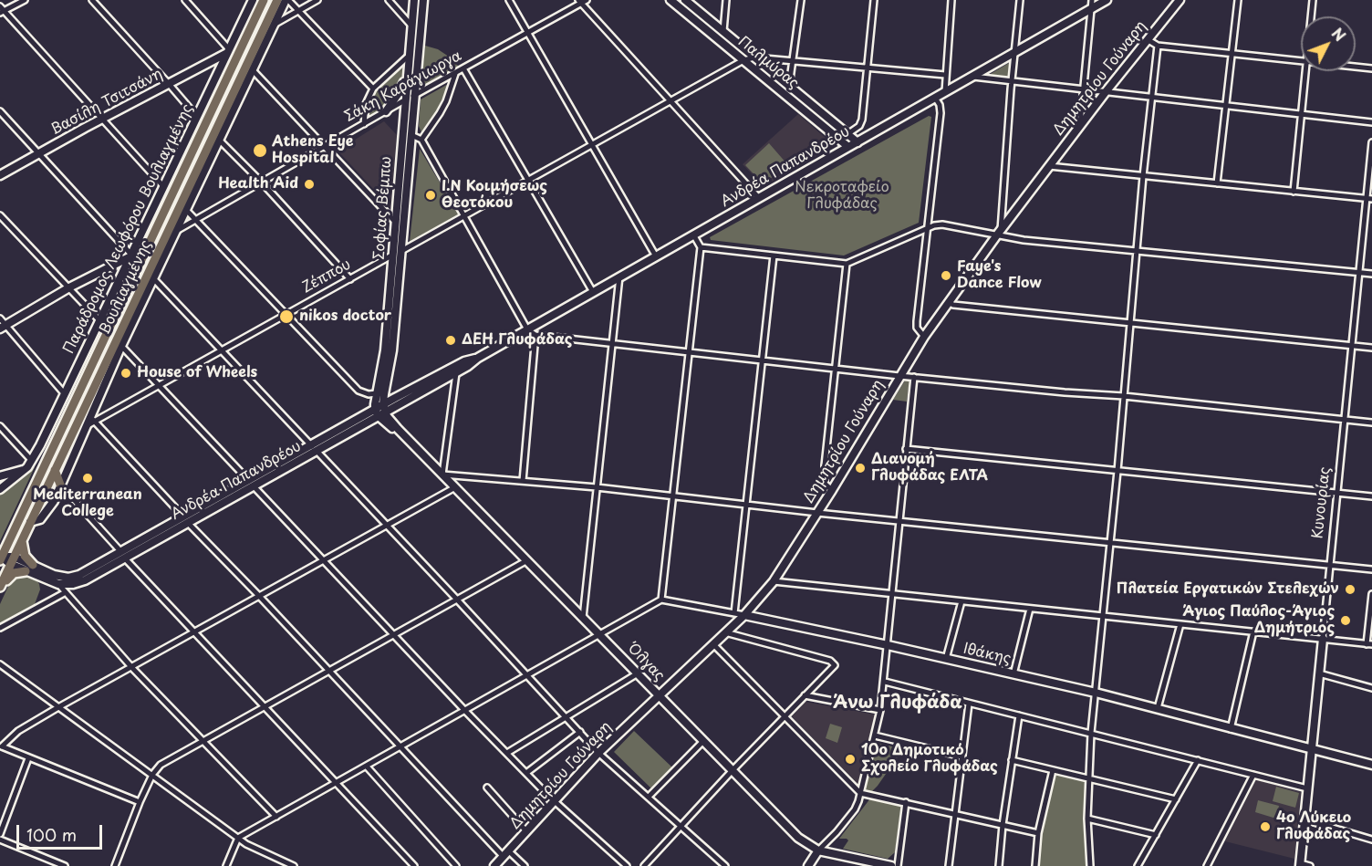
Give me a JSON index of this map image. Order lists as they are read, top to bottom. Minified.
{"streets":{"main road":["Παλμύρας","Δημητρίου Γούναρη","Βασίλη Τσιτσάνη","Ανδρέα Παπανδρέου","Σοφίας Βέμπω","Παράδρομος Λεωφόρου Βουλιαγμένης","Βουλιαγμένης","Κυνουρίας","Ιθάκης","Όλγας"],"street":["Σάκη Καράγιωργα","Ζέππου"]},"crossings":[["Παλμύρας","Ανδρέα Παπανδρέου"],["Παλμύρας","Ζέππου"],["Δημητρίου Γούναρη","Ιθάκης"],["Δημητρίου Γούναρη","Όλγας"],["Σάκη Καράγιωργα","Σοφίας Βέμπω"],["Βασίλη Τσιτσάνη","Παράδρομος Λεωφόρου Βουλιαγμένης"],["Ανδρέα Παπανδρέου","Σοφίας Βέμπω"],["Ανδρέα Παπανδρέου","Βουλιαγμένης"],["Ανδρέα Παπανδρέου","Όλγας"],["Σοφίας Βέμπω","Ζέππου"],["Σοφίας Βέμπω","Όλγας"],["Κυνουρίας","Ιθάκης"]],"districts":["Άνω Γλυφάδα"],"parks":["Νεκροταφείο Γλυφάδας"],"places":["Athens Eye Hospital","Health Aid","Ι.Ν Κοιμήσεως Θεοτόκου","Faye's Dance Flow","nikos doctor","ΔΕΗ Γλυφάδας","House of Wheels","Διανομή Γλυφάδας ΕΛΤΑ","Mediterranean College","Πλατεία Εργατικών Στελεχών","Άγιος Παύλος-Άγιος Δημήτριος","10o Δημοτικό Σχολείο Γλυφάδας","4ο Λύκειο Γλυφάδας"],"scale_bar":"100 m","north":"top right"}
